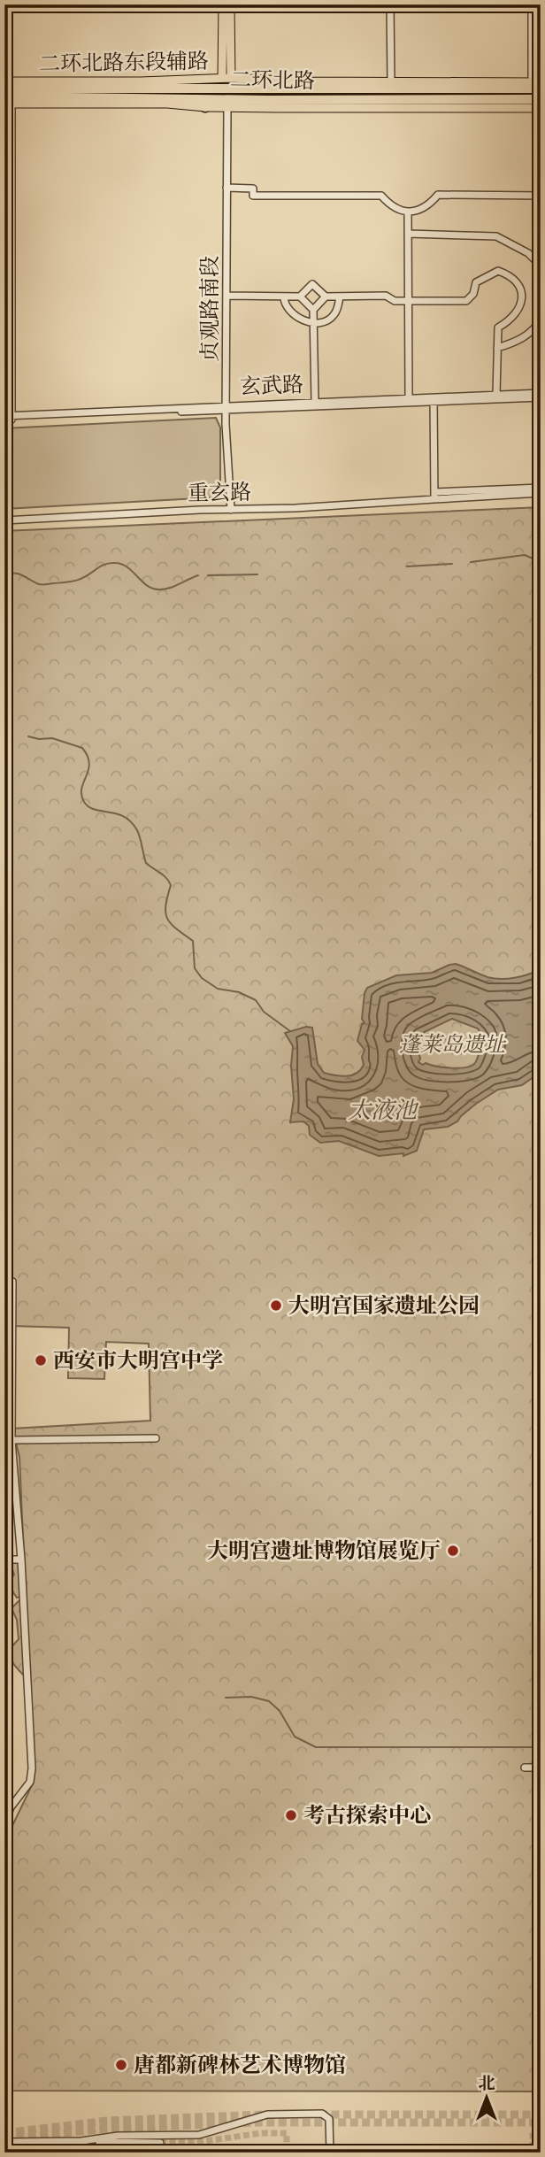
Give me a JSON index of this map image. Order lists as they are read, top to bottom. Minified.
{"streets":{"highway":["二环北路"],"main road":["二环北路东段辅路"],"street":["贞观路南段","玄武路","重玄路"]},"crossings":[["二环北路东段辅路","二环北路"],["二环北路东段辅路","贞观路南段"],["贞观路南段","玄武路"],["贞观路南段","重玄路"]],"water":["太液池"],"parks":["蓬莱岛遗址"],"places":["大明宫国家遗址公园","西安市大明宫中学","大明宫遗址博物馆展览厅","考古探索中心","唐都新碑林艺术博物馆"],"north":"top"}
